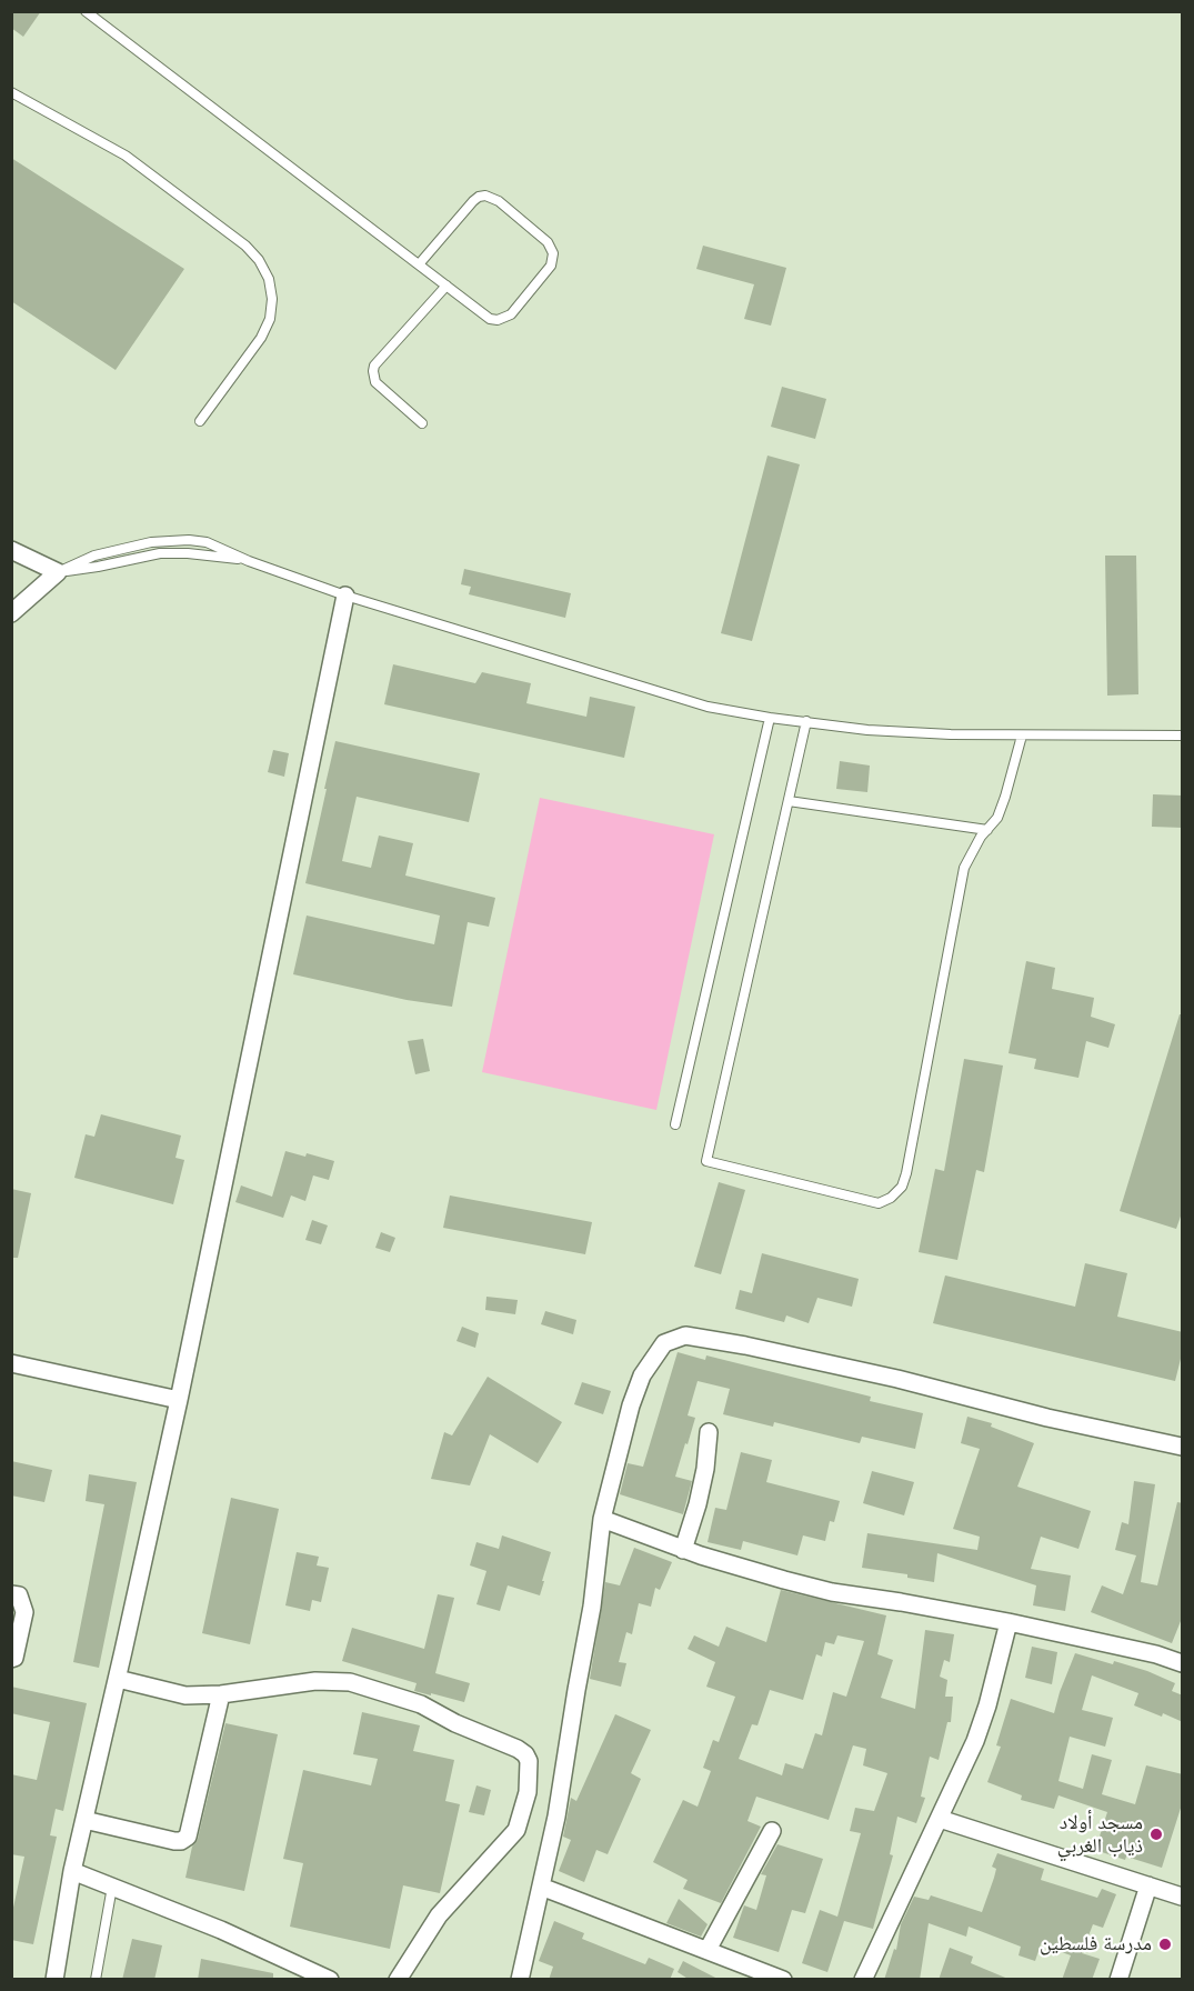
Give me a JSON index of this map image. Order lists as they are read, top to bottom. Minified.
{"places":["مسجد أولاد ذياب الغربي","مدرسة فلسطين"]}
